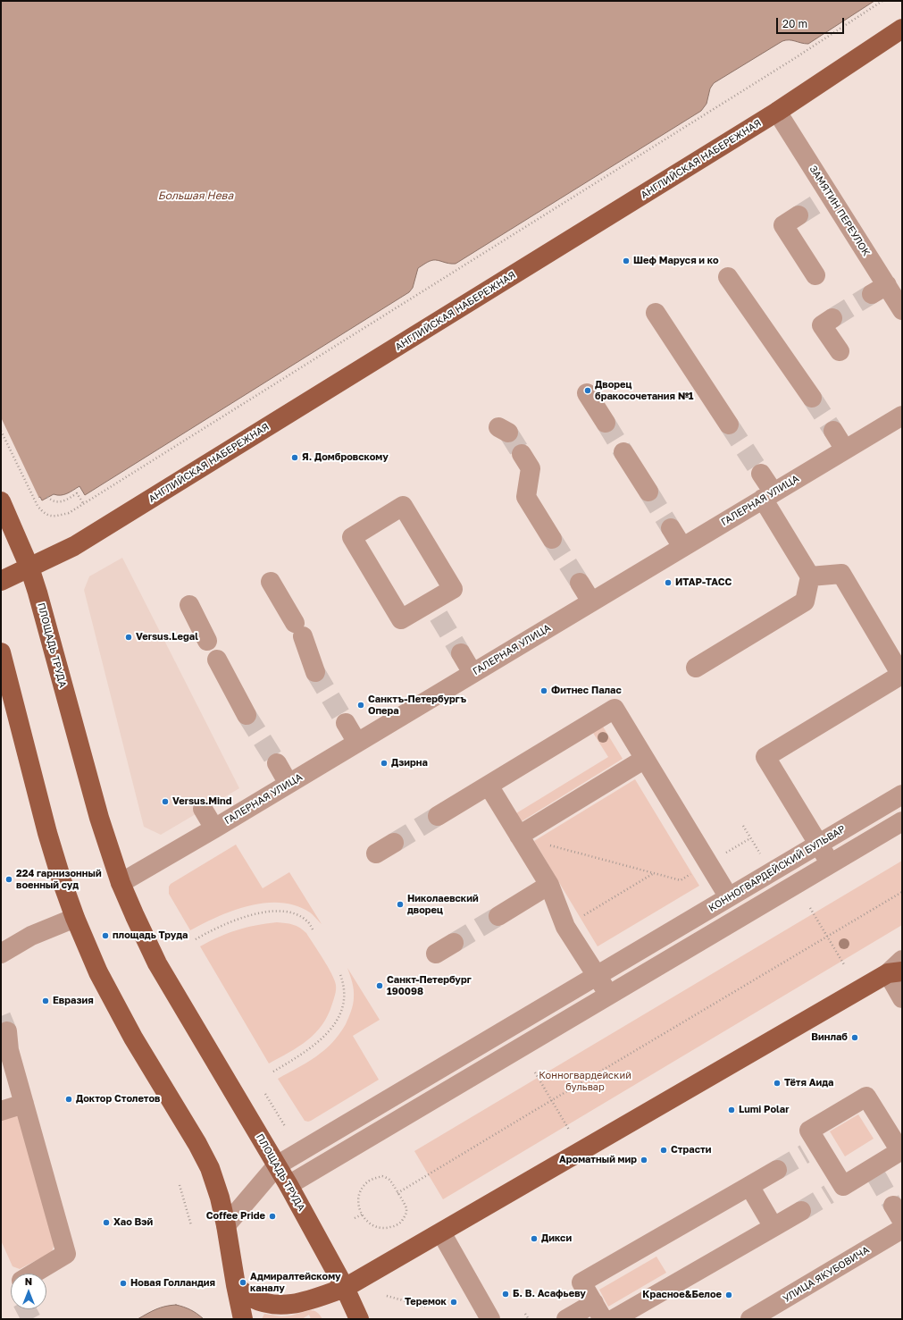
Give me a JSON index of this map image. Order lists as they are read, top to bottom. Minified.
{"streets":{"main road":["АНГЛИЙСКАЯ НАБЕРЕЖНАЯ","ПЛОЩАДЬ ТРУДА"],"street":["ЗАМЯТИН ПЕРЕУЛОК","ГАЛЕРНАЯ УЛИЦА","КОННОГВАРДЕЙСКИЙ БУЛЬВАР","УЛИЦА ЯКУБОВИЧА"]},"crossings":[["АНГЛИЙСКАЯ НАБЕРЕЖНАЯ","ЗАМЯТИН ПЕРЕУЛОК"],["АНГЛИЙСКАЯ НАБЕРЕЖНАЯ","ПЛОЩАДЬ ТРУДА"],["ГАЛЕРНАЯ УЛИЦА","ПЛОЩАДЬ ТРУДА"],["ПЛОЩАДЬ ТРУДА","КОННОГВАРДЕЙСКИЙ БУЛЬВАР"]],"water":["Большая Нева"],"parks":["Конногвардейский бульвар"],"places":["Шеф Маруся и ко","Дворец бракосочетания №1","Я. Домбровскому","ИТАР-ТАСС","Versus.Legal","Фитнес Палас","Санктъ-Петербургъ Опера","Дзирна","Versus.Mind","224 гарнизонный военный суд","Николаевский дворец","площадь Труда","Санкт-Петербург 190098","Евразия","Винлаб","Тётя Аида","Доктор Столетов","Lumi Рolar","Страсти","Ароматный мир","Coffee Pride","Хао Вэй","Дикси","Адмиралтейскому каналу","Новая Голландия","Б. В. Асафьеву","Красное&Белое","Теремок"],"scale_bar":"20 m","north":"top"}
